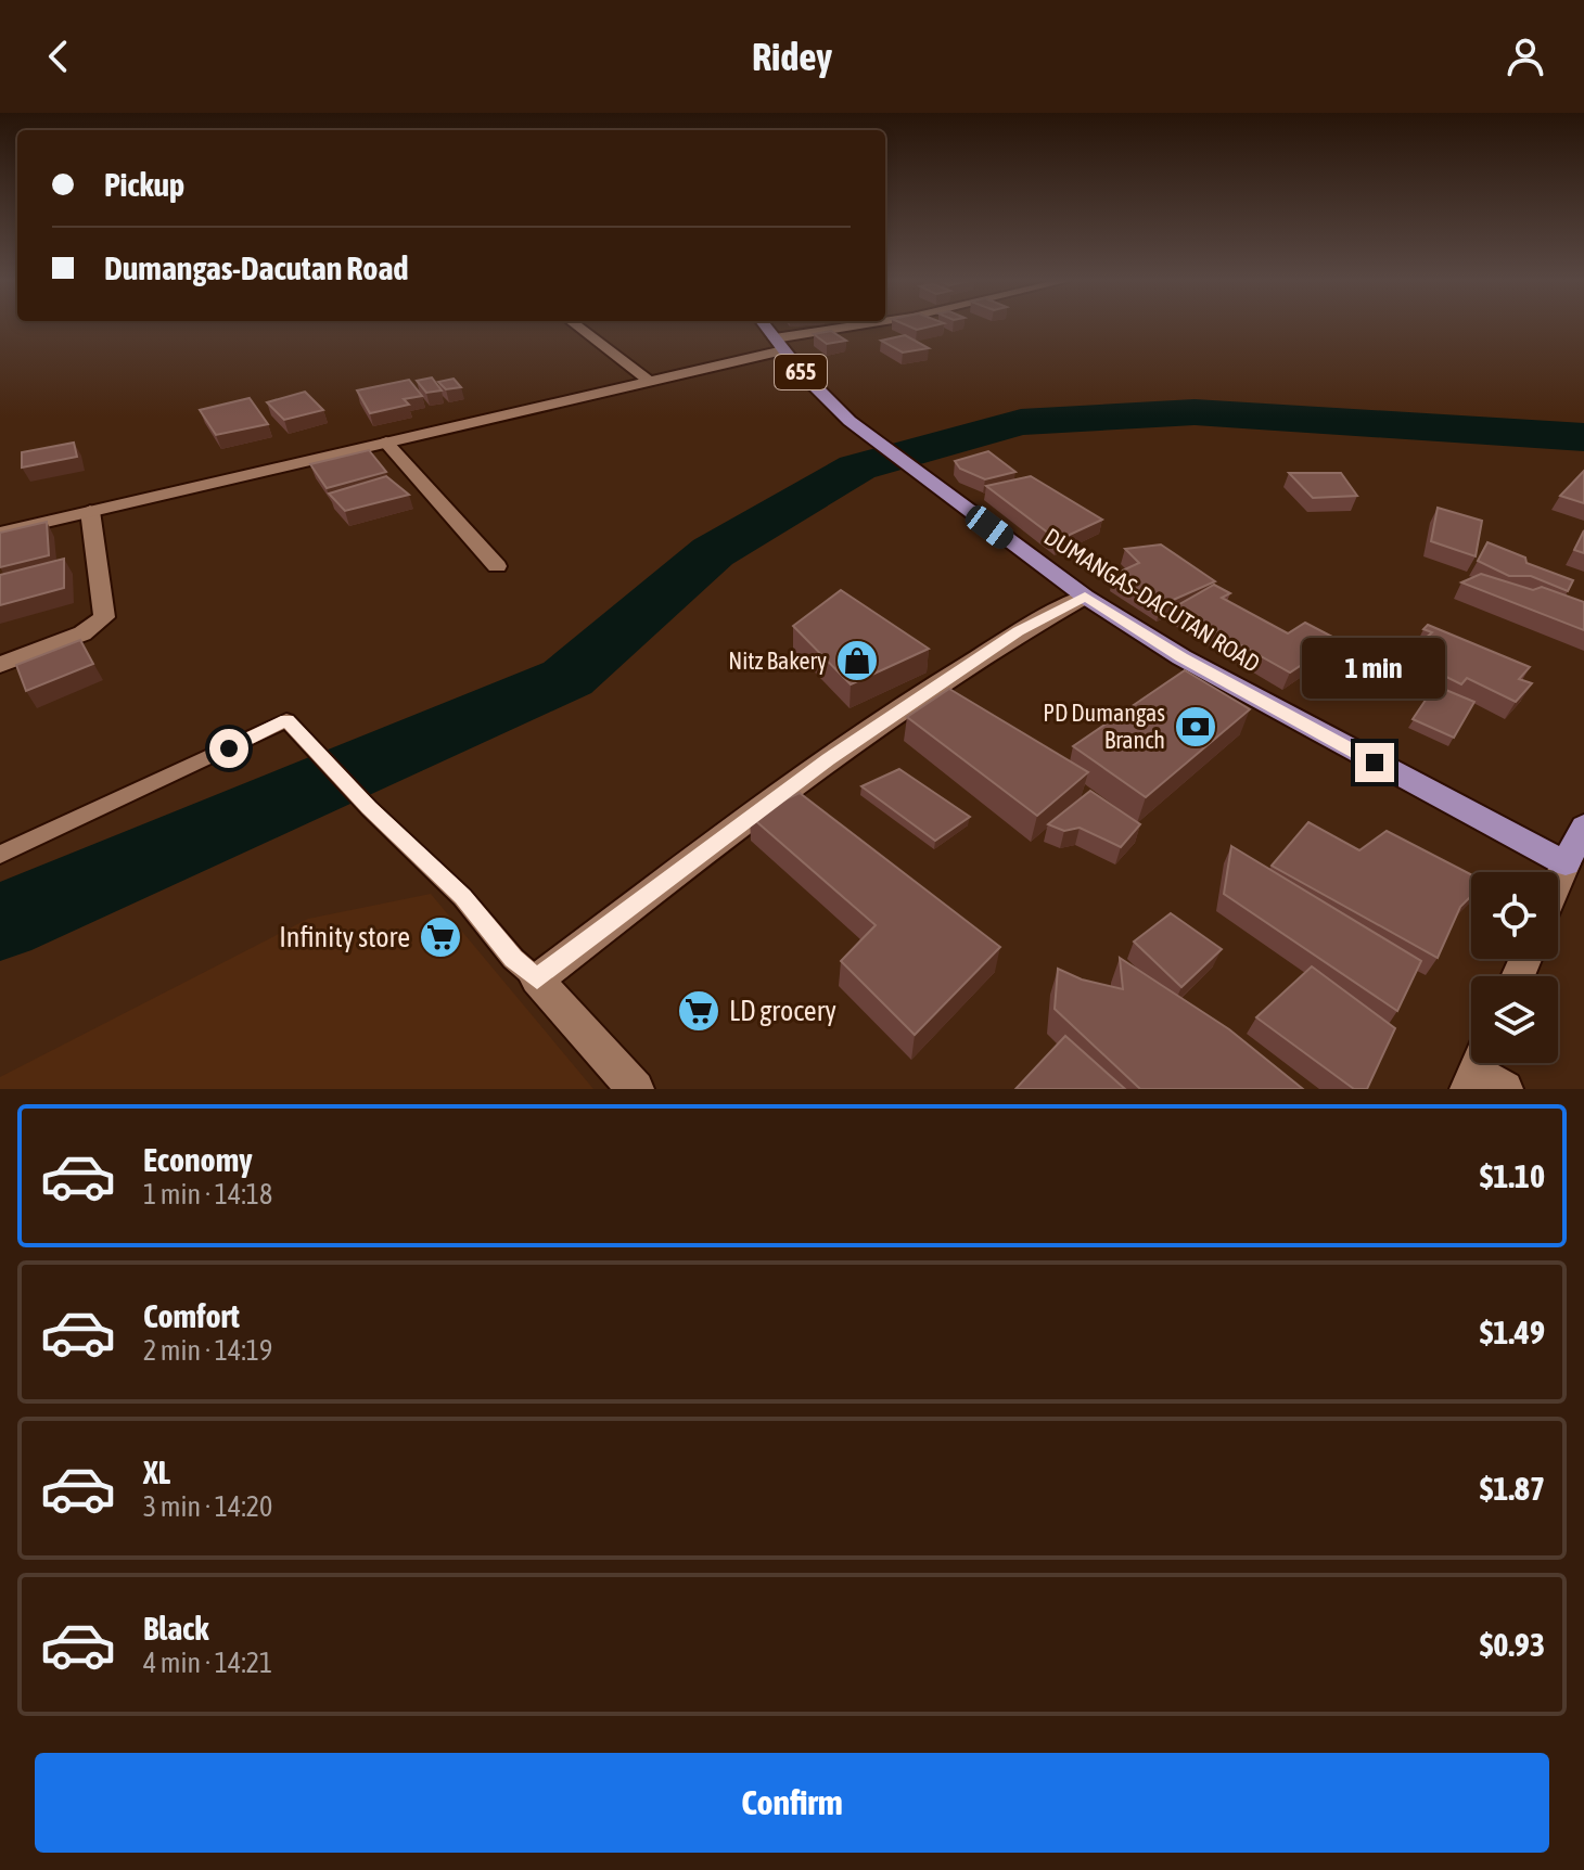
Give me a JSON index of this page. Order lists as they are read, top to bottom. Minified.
{"streets":{"main road":["655","DUMANGAS-DACUTAN ROAD"]},"places":{"shop":["Nitz Bakery"],"bank":["PD Dumangas Branch"],"supermarket":["Infinity store","LD grocery"]},"page":{"header":"Ridey","banner":["Pickup","Dumangas-Dacutan Road"],"bubble":"1 min","list":[{"name":"Economy","note":"1 min · 14:18","value":"$1.10"},{"name":"Comfort","note":"2 min · 14:19","value":"$1.49"},{"name":"XL","note":"3 min · 14:20","value":"$1.87"},{"name":"Black","note":"4 min · 14:21","value":"$0.93"}],"buttons":"Confirm"}}
